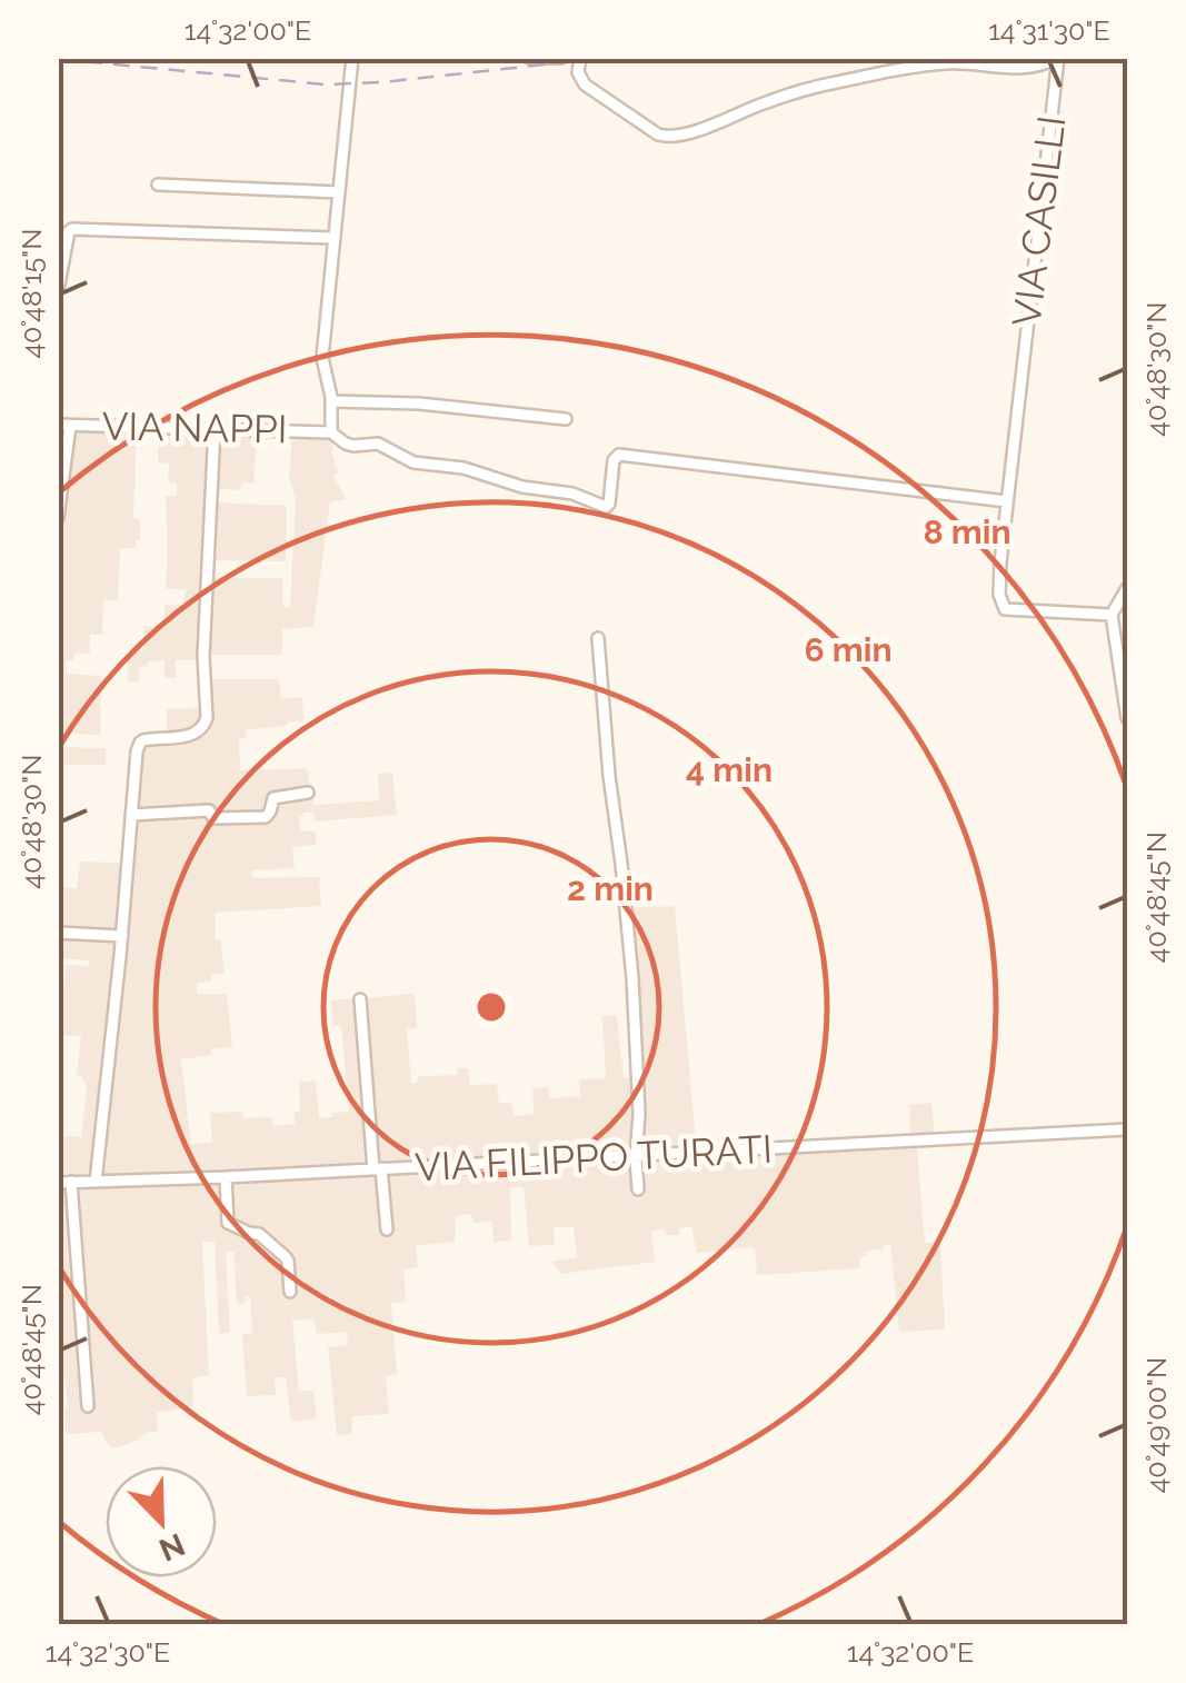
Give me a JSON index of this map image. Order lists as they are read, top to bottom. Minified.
{"streets":{"street":["VIA CASILLI","VIA NAPPI","VIA FILIPPO TURATI"]},"crossings":[["VIA CASILLI","VIA NAPPI"]],"north":"bottom right","coordinates":["14°32'00\"E","14°31'30\"E","40°48'15\"N","40°48'30\"N","40°48'45\"N","40°49'00\"N","14°32'30\"E"],"rings":["8 min","6 min","4 min","2 min"]}
